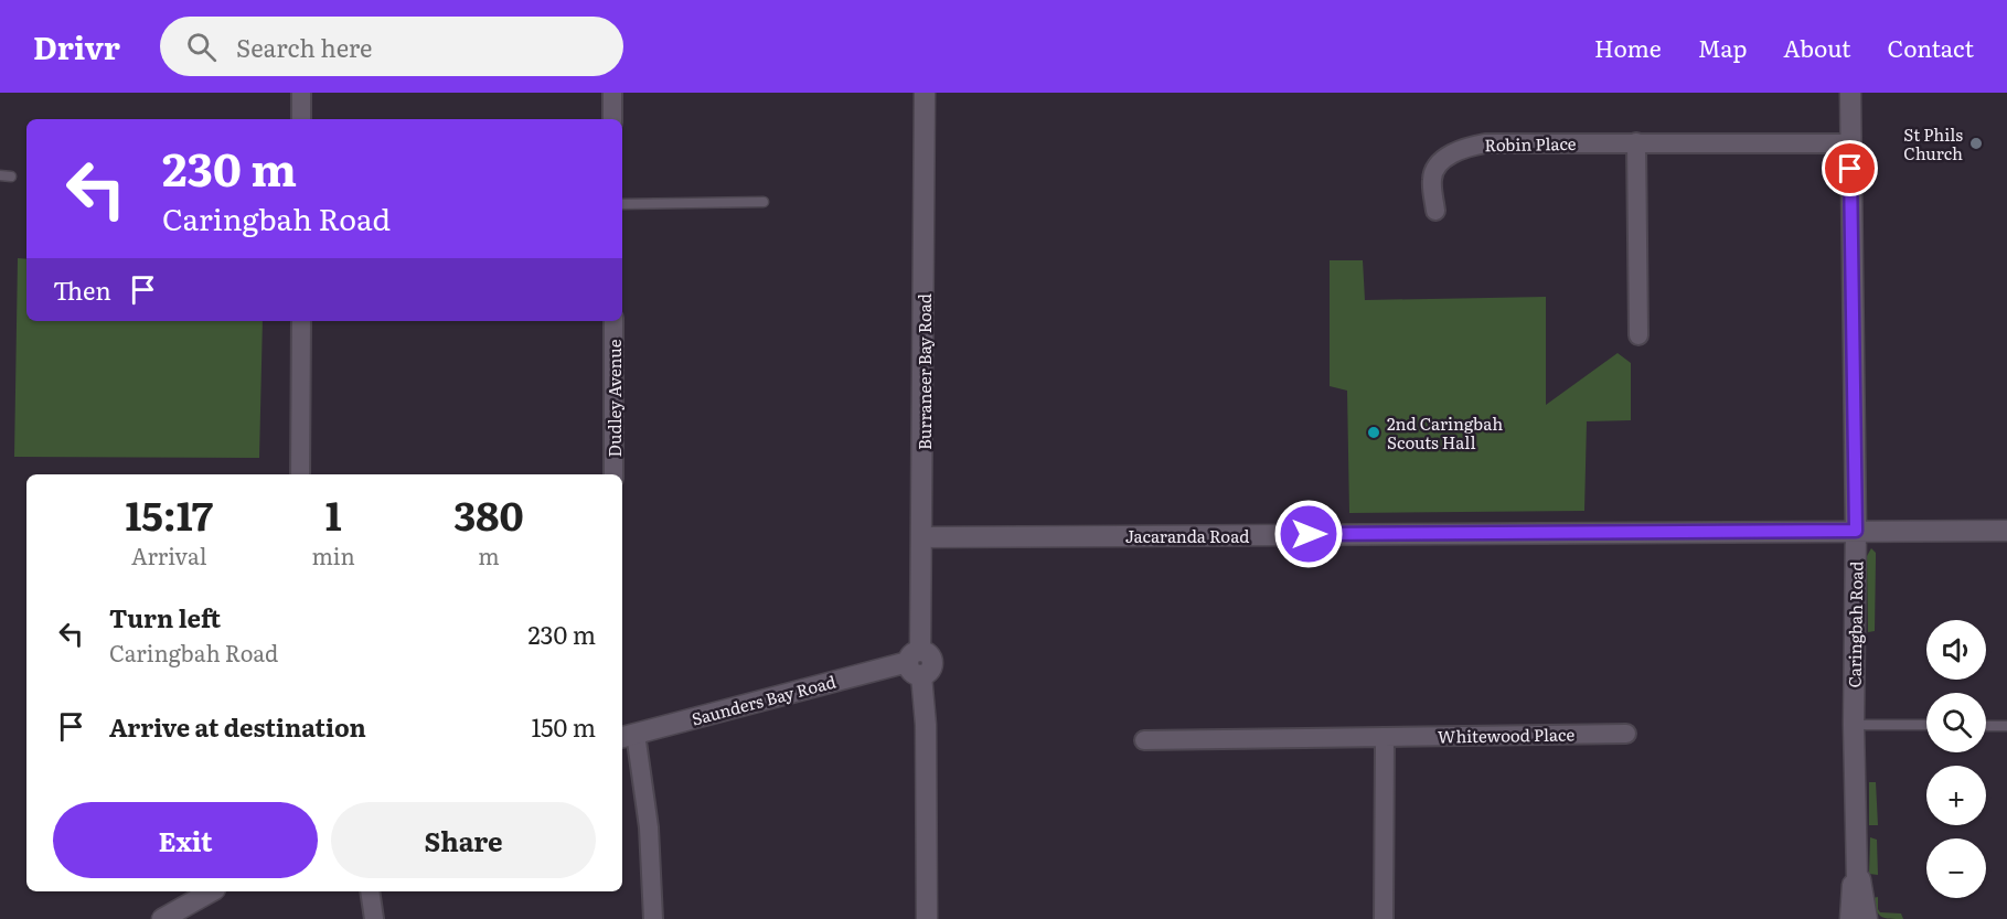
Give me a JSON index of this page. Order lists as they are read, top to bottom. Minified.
{"streets":{"street":["Robin Place","Burraneer Bay Road","Dudley Avenue","Jacaranda Road","Caringbah Road","Saunders Bay Road","Whitewood Place"]},"crossings":[["Robin Place","Caringbah Road"],["Burraneer Bay Road","Jacaranda Road"],["Burraneer Bay Road","Saunders Bay Road"],["Jacaranda Road","Caringbah Road"]],"places":["St Phils Church","2nd Caringbah Scouts Hall"],"page":{"header":"Drivr","search":"Search here","nav":["Home","Map","About","Contact"],"turn":["230 m","Caringbah Road"],"then":"Then","eta":["15:17","Arrival","1","min","380","m"],"list":[{"name":"Turn left","note":"Caringbah Road","value":"230 m"},{"name":"Arrive at destination","value":"150 m"}],"map_buttons":["+","−"],"buttons":["Exit","Share"]}}
